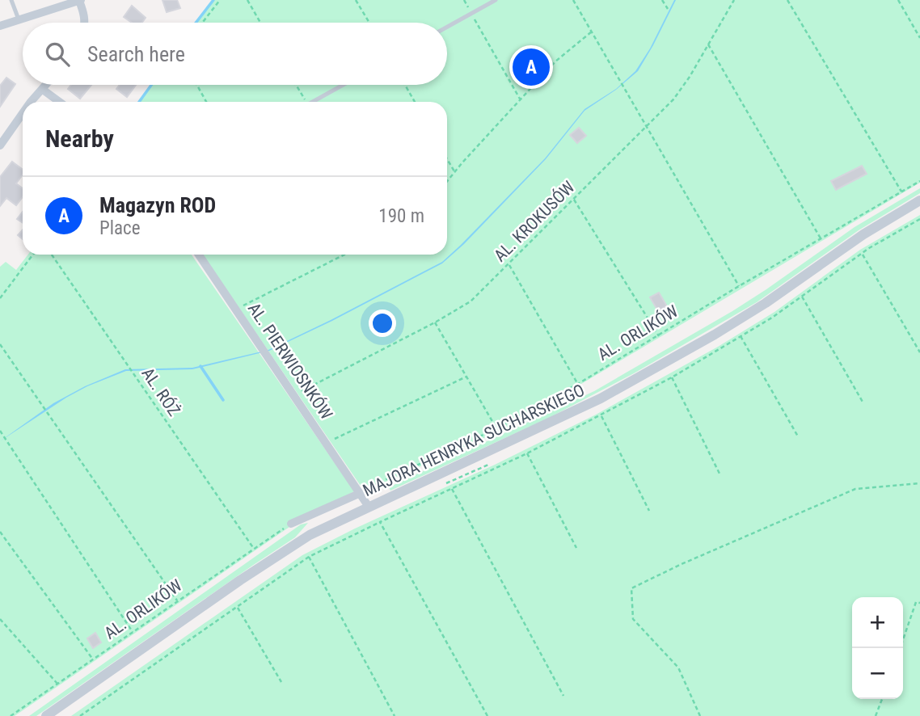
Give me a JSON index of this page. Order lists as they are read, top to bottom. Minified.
{"streets":{"street":["AL. PIERWIOSNKÓW","MAJORA HENRYKA SUCHARSKIEGO"],"path":["AL. KROKUSÓW","AL. ORLIKÓW","AL. RÓŻ"]},"crossings":[["AL. KROKUSÓW","AL. PIERWIOSNKÓW"],["AL. ORLIKÓW","AL. PIERWIOSNKÓW"],["AL. ORLIKÓW","AL. RÓŻ"],["AL. PIERWIOSNKÓW","MAJORA HENRYKA SUCHARSKIEGO"]],"page":{"search":"Search here","pins":"A","heading":"Nearby","list":[{"mark":"A","name":"Magazyn ROD","note":"Place","value":"190 m"}],"map_buttons":["+","−"]}}
